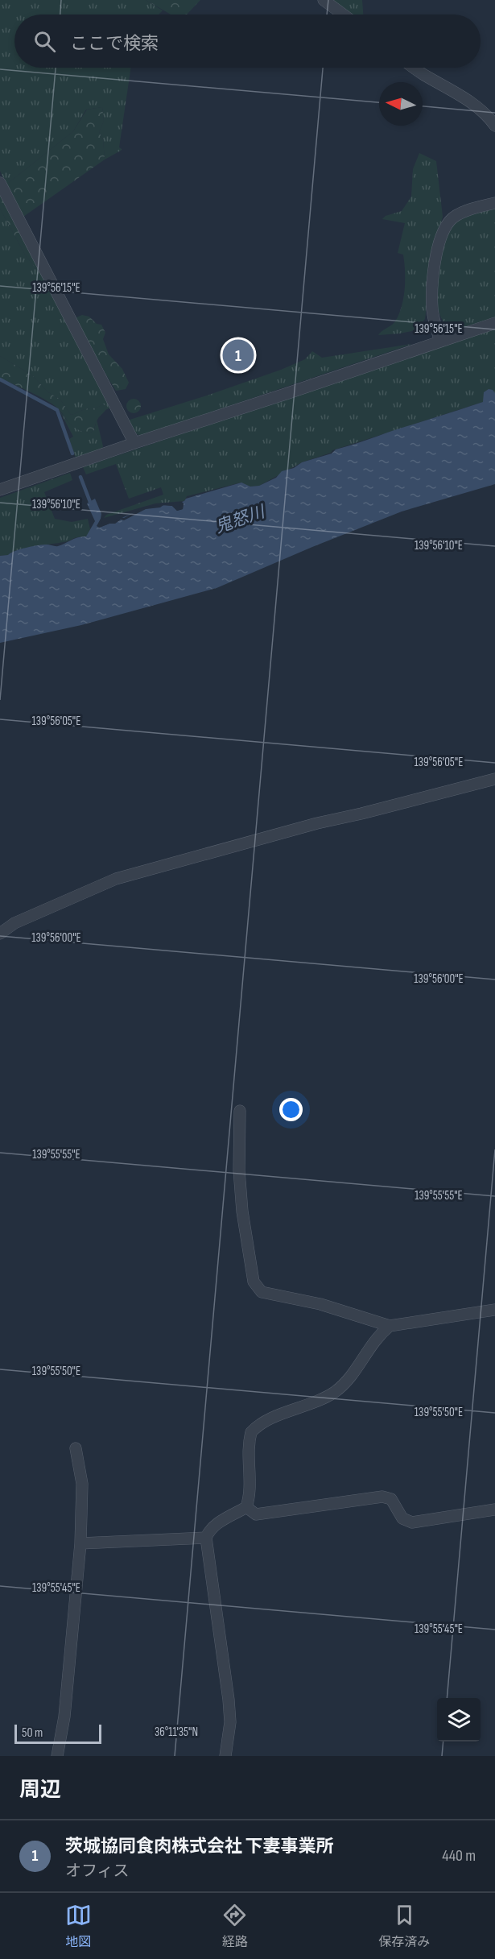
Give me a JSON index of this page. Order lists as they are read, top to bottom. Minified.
{"water":["鬼怒川"],"scale_bar":"50 m","north":"left","page":{"search":"ここで検索","pins":"1","scale":"50 m","heading":"周辺","list":[{"mark":"1","name":"茨城協同食肉株式会社 下妻事業所","note":"オフィス","value":"440 m"}],"nav":["地図","経路","保存済み"]},"coordinates":["139°56'15\"E","139°56'10\"E","139°56'05\"E","139°56'00\"E","139°55'55\"E","139°55'50\"E","139°55'45\"E","36°11'35\"N"]}
